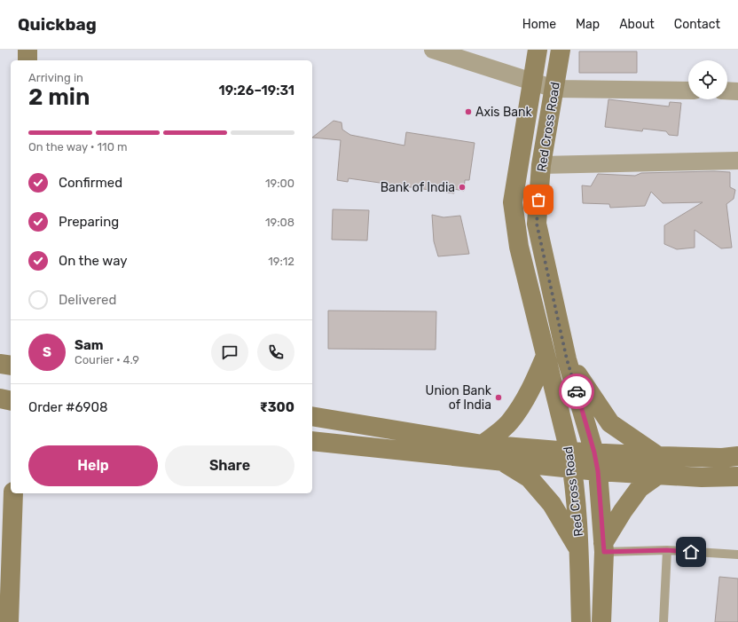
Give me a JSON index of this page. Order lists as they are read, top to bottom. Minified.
{"streets":{"main road":["Red Cross Road"]},"places":["Axis Bank","Bank of India","Union Bank of India"],"page":{"header":"Quickbag","nav":["Home","Map","About","Contact"],"heading":["2 min","Arriving in","19:26–19:31"],"panel":["Sam","Courier · 4.9","Order #6908","₹300"],"bar":"On the way · 110 m","list":[["Confirmed","19:00"],["Preparing","19:08"],["On the way","19:12"],"Delivered"],"round":"S","buttons":["Help","Share"]}}
